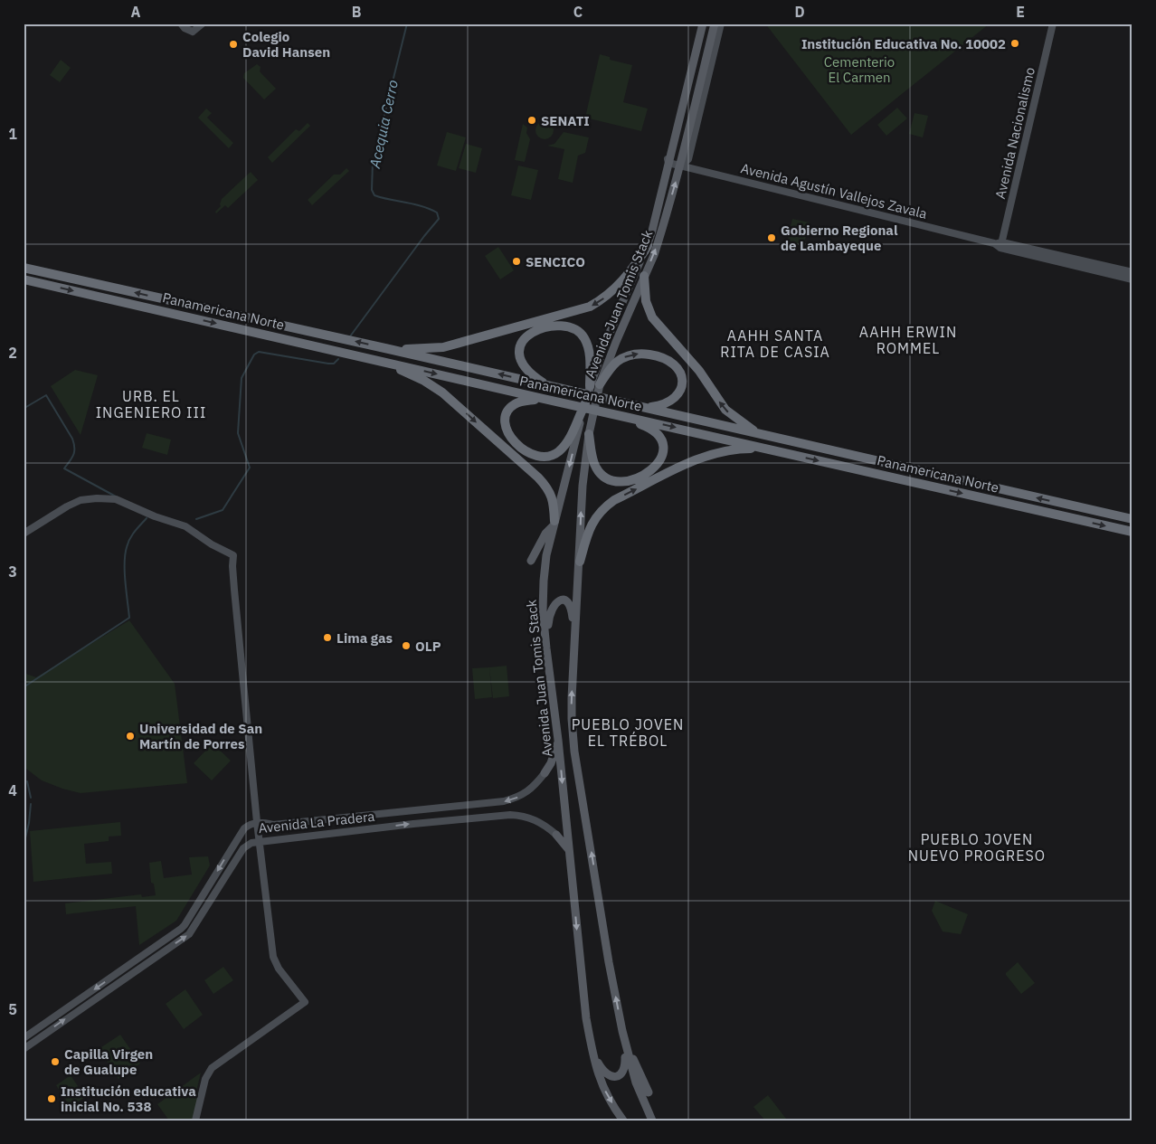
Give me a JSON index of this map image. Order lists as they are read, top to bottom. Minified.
{"streets":{"highway":["Panamericana Norte"],"main road":["Avenida Juan Tomis Stack"],"street":["Avenida Nacionalismo","Avenida Agustín Vallejos Zavala","Avenida La Pradera"]},"crossings":[["Avenida Nacionalismo","Avenida Agustín Vallejos Zavala"],["Avenida Agustín Vallejos Zavala","Avenida Juan Tomis Stack"]],"districts":["AAHH ERWIN ROMMEL","AAHH SANTA RITA DE CASIA","URB. EL INGENIERO III","PUEBLO JOVEN EL TRÉBOL","PUEBLO JOVEN NUEVO PROGRESO"],"water":["Acequia Cerro"],"parks":["Cementerio El Carmen"],"places":["Institución Educativa No. 10002","Colegio David Hansen","SENATI","Gobierno Regional de Lambayeque","SENCICO","Lima gas","OLP","Universidad de San Martín de Porres","Capilla Virgen de Gualupe","Institución educativa inicial No. 538"],"grid":{"columns":["A","B","C","D","E"],"rows":["1","2","3","4","5"]}}
